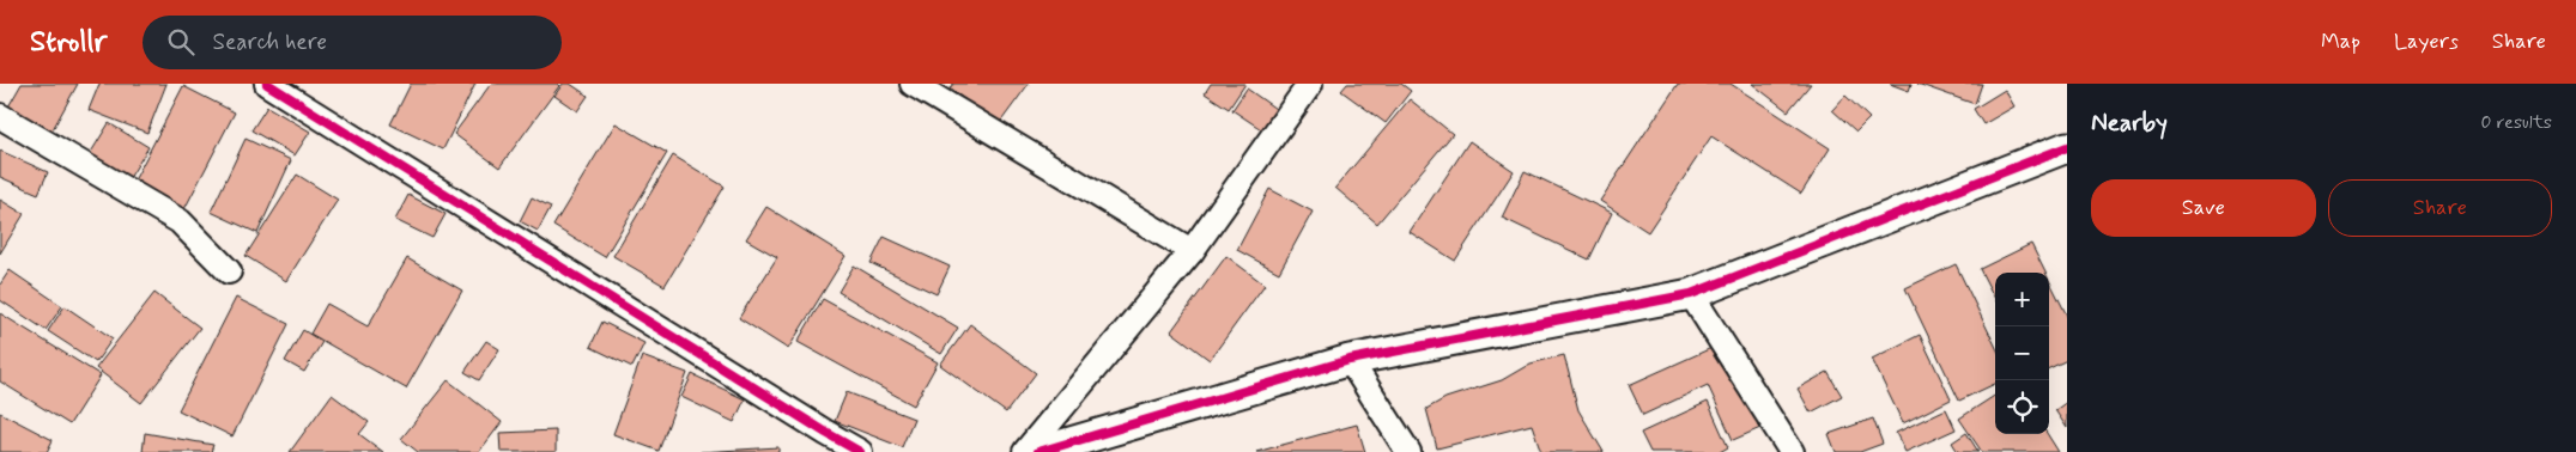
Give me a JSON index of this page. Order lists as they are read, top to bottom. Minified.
{"page":{"header":"Strollr","search":"Search here","nav":["Map","Layers","Share"],"heading":["Nearby","0 results"],"buttons":["Save","Share"],"map_buttons":["+","−"]}}
